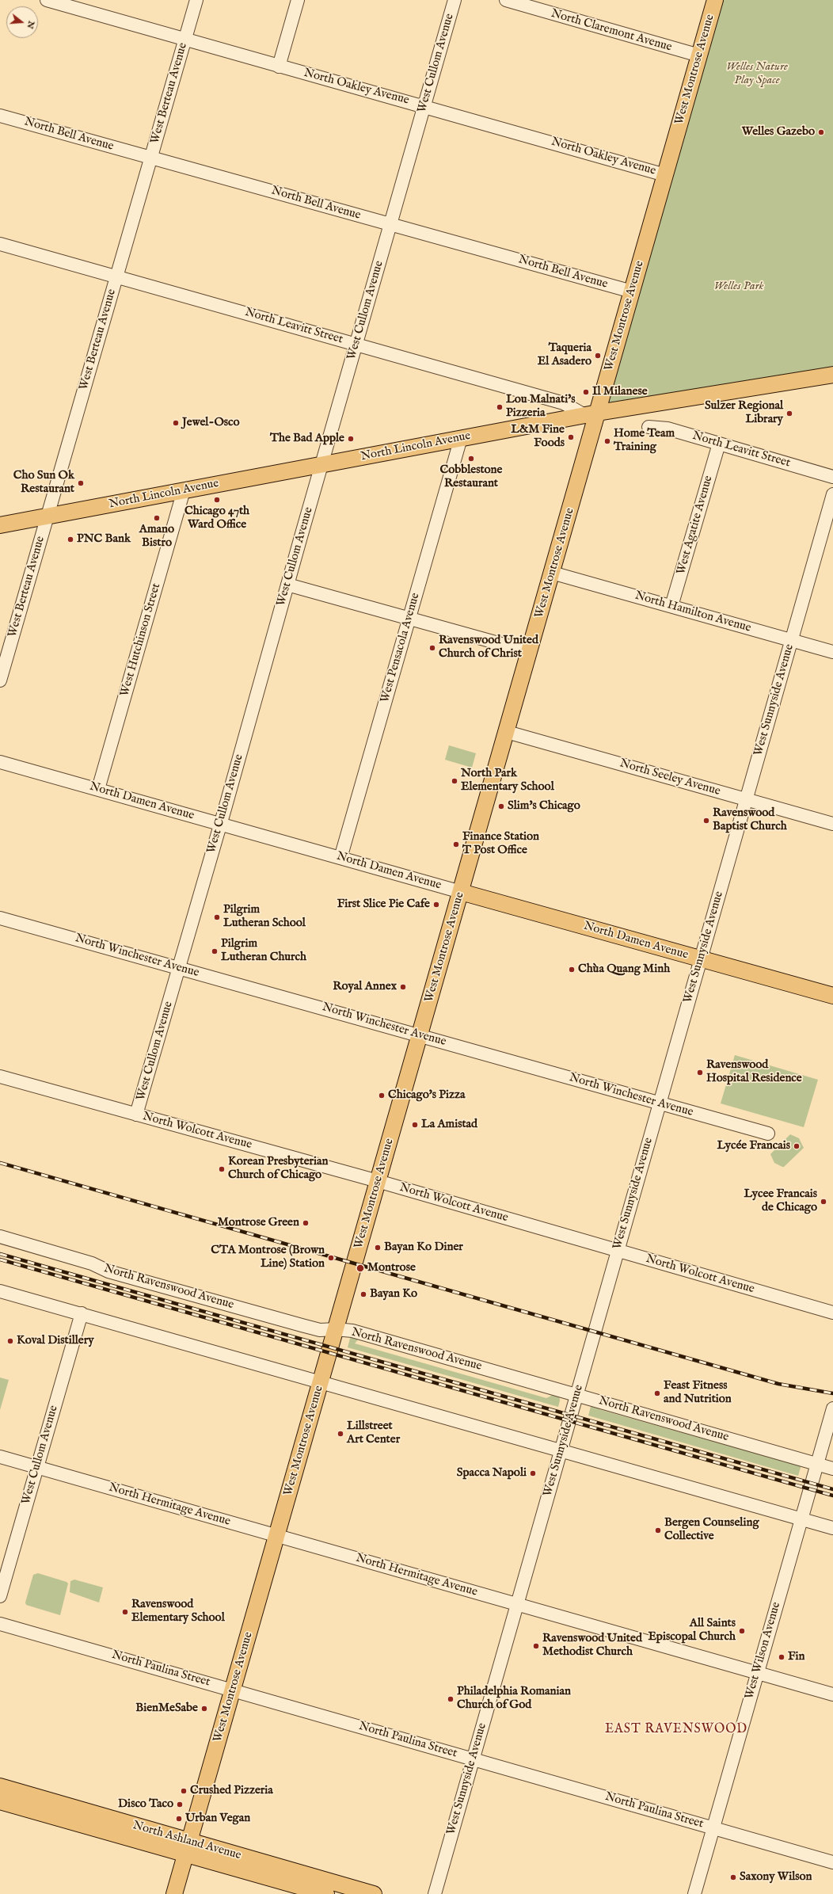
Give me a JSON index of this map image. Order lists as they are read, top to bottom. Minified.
{"streets":{"main road":["West Montrose Avenue","North Lincoln Avenue","North Damen Avenue","North Ashland Avenue"],"street":["North Claremont Avenue","West Cullom Avenue","North Oakley Avenue","West Berteau Avenue","North Bell Avenue","North Leavitt Street","West Agatite Avenue","North Hamilton Avenue","West Hutchinson Street","West Pensacola Avenue","West Sunnyside Avenue","North Seeley Avenue","North Winchester Avenue","North Wolcott Avenue","North Ravenswood Avenue","North Hermitage Avenue","West Wilson Avenue","North Paulina Street"]},"crossings":[["North Claremont Avenue","West Montrose Avenue"],["West Cullom Avenue","North Oakley Avenue"],["West Cullom Avenue","North Bell Avenue"],["West Cullom Avenue","North Leavitt Street"],["West Cullom Avenue","North Lincoln Avenue"],["West Cullom Avenue","North Damen Avenue"],["West Cullom Avenue","North Winchester Avenue"],["West Cullom Avenue","North Wolcott Avenue"],["West Cullom Avenue","North Hermitage Avenue"],["West Montrose Avenue","North Oakley Avenue"],["West Montrose Avenue","North Bell Avenue"],["West Montrose Avenue","North Leavitt Street"],["West Montrose Avenue","North Lincoln Avenue"],["West Montrose Avenue","North Hamilton Avenue"],["West Montrose Avenue","North Seeley Avenue"],["West Montrose Avenue","North Damen Avenue"],["West Montrose Avenue","North Winchester Avenue"],["West Montrose Avenue","North Wolcott Avenue"],["West Montrose Avenue","North Ravenswood Avenue"],["West Montrose Avenue","North Hermitage Avenue"],["West Montrose Avenue","North Paulina Street"],["West Montrose Avenue","North Ashland Avenue"],["North Oakley Avenue","West Berteau Avenue"],["West Berteau Avenue","North Bell Avenue"],["West Berteau Avenue","North Leavitt Street"],["West Berteau Avenue","North Lincoln Avenue"],["North Leavitt Street","North Lincoln Avenue"],["North Leavitt Street","West Agatite Avenue"],["North Lincoln Avenue","West Hutchinson Street"],["North Lincoln Avenue","West Pensacola Avenue"],["West Agatite Avenue","North Hamilton Avenue"],["North Hamilton Avenue","West Sunnyside Avenue"],["West Hutchinson Street","North Damen Avenue"],["West Pensacola Avenue","North Damen Avenue"],["West Sunnyside Avenue","North Seeley Avenue"],["West Sunnyside Avenue","North Damen Avenue"],["West Sunnyside Avenue","North Winchester Avenue"],["West Sunnyside Avenue","North Wolcott Avenue"],["West Sunnyside Avenue","North Ravenswood Avenue"],["West Sunnyside Avenue","North Hermitage Avenue"],["West Sunnyside Avenue","North Paulina Street"],["North Ravenswood Avenue","West Wilson Avenue"],["North Hermitage Avenue","West Wilson Avenue"],["West Wilson Avenue","North Paulina Street"]],"districts":["EAST RAVENSWOOD"],"parks":["Welles Nature Play Space","Welles Park"],"places":["Welles Gazebo","Taqueria El Asadero","Il Milanese","Lou Malnati's Pizzeria","Sulzer Regional Library","Jewel-Osco","L&M Fine Foods","The Bad Apple","Home Team Training","Cobblestone Restaurant","Cho Sun Ok Restaurant","Chicago 47th Ward Office","Amano Bistro","PNC Bank","Ravenswood United Church of Christ","North Park Elementary School","Slim's Chicago","Ravenswood Baptist Church","Finance Station T Post Office","First Slice Pie Cafe","Pilgrim Lutheran School","Pilgrim Lutheran Church","Chùa Quang Minh","Royal Annex","Ravenswood Hospital Residence","Chicago's Pizza","La Amistad","Lycée Francais","Korean Presbyterian Church of Chicago","Lycee Francais de Chicago","Montrose Green","Bayan Ko Diner","CTA Montrose (Brown Line) Station","Montrose","Bayan Ko","Koval Distillery","Feast Fitness and Nutrition","Lillstreet Art Center","Spacca Napoli","Bergen Counseling Collective","Ravenswood Elementary School","All Saints Episcopal Church","Ravenswood United Methodist Church","Fin","Philadelphia Romanian Church of God","BienMeSabe","Crushed Pizzeria","Disco Taco","Urban Vegan","Saxony Wilson"],"north":"right"}
